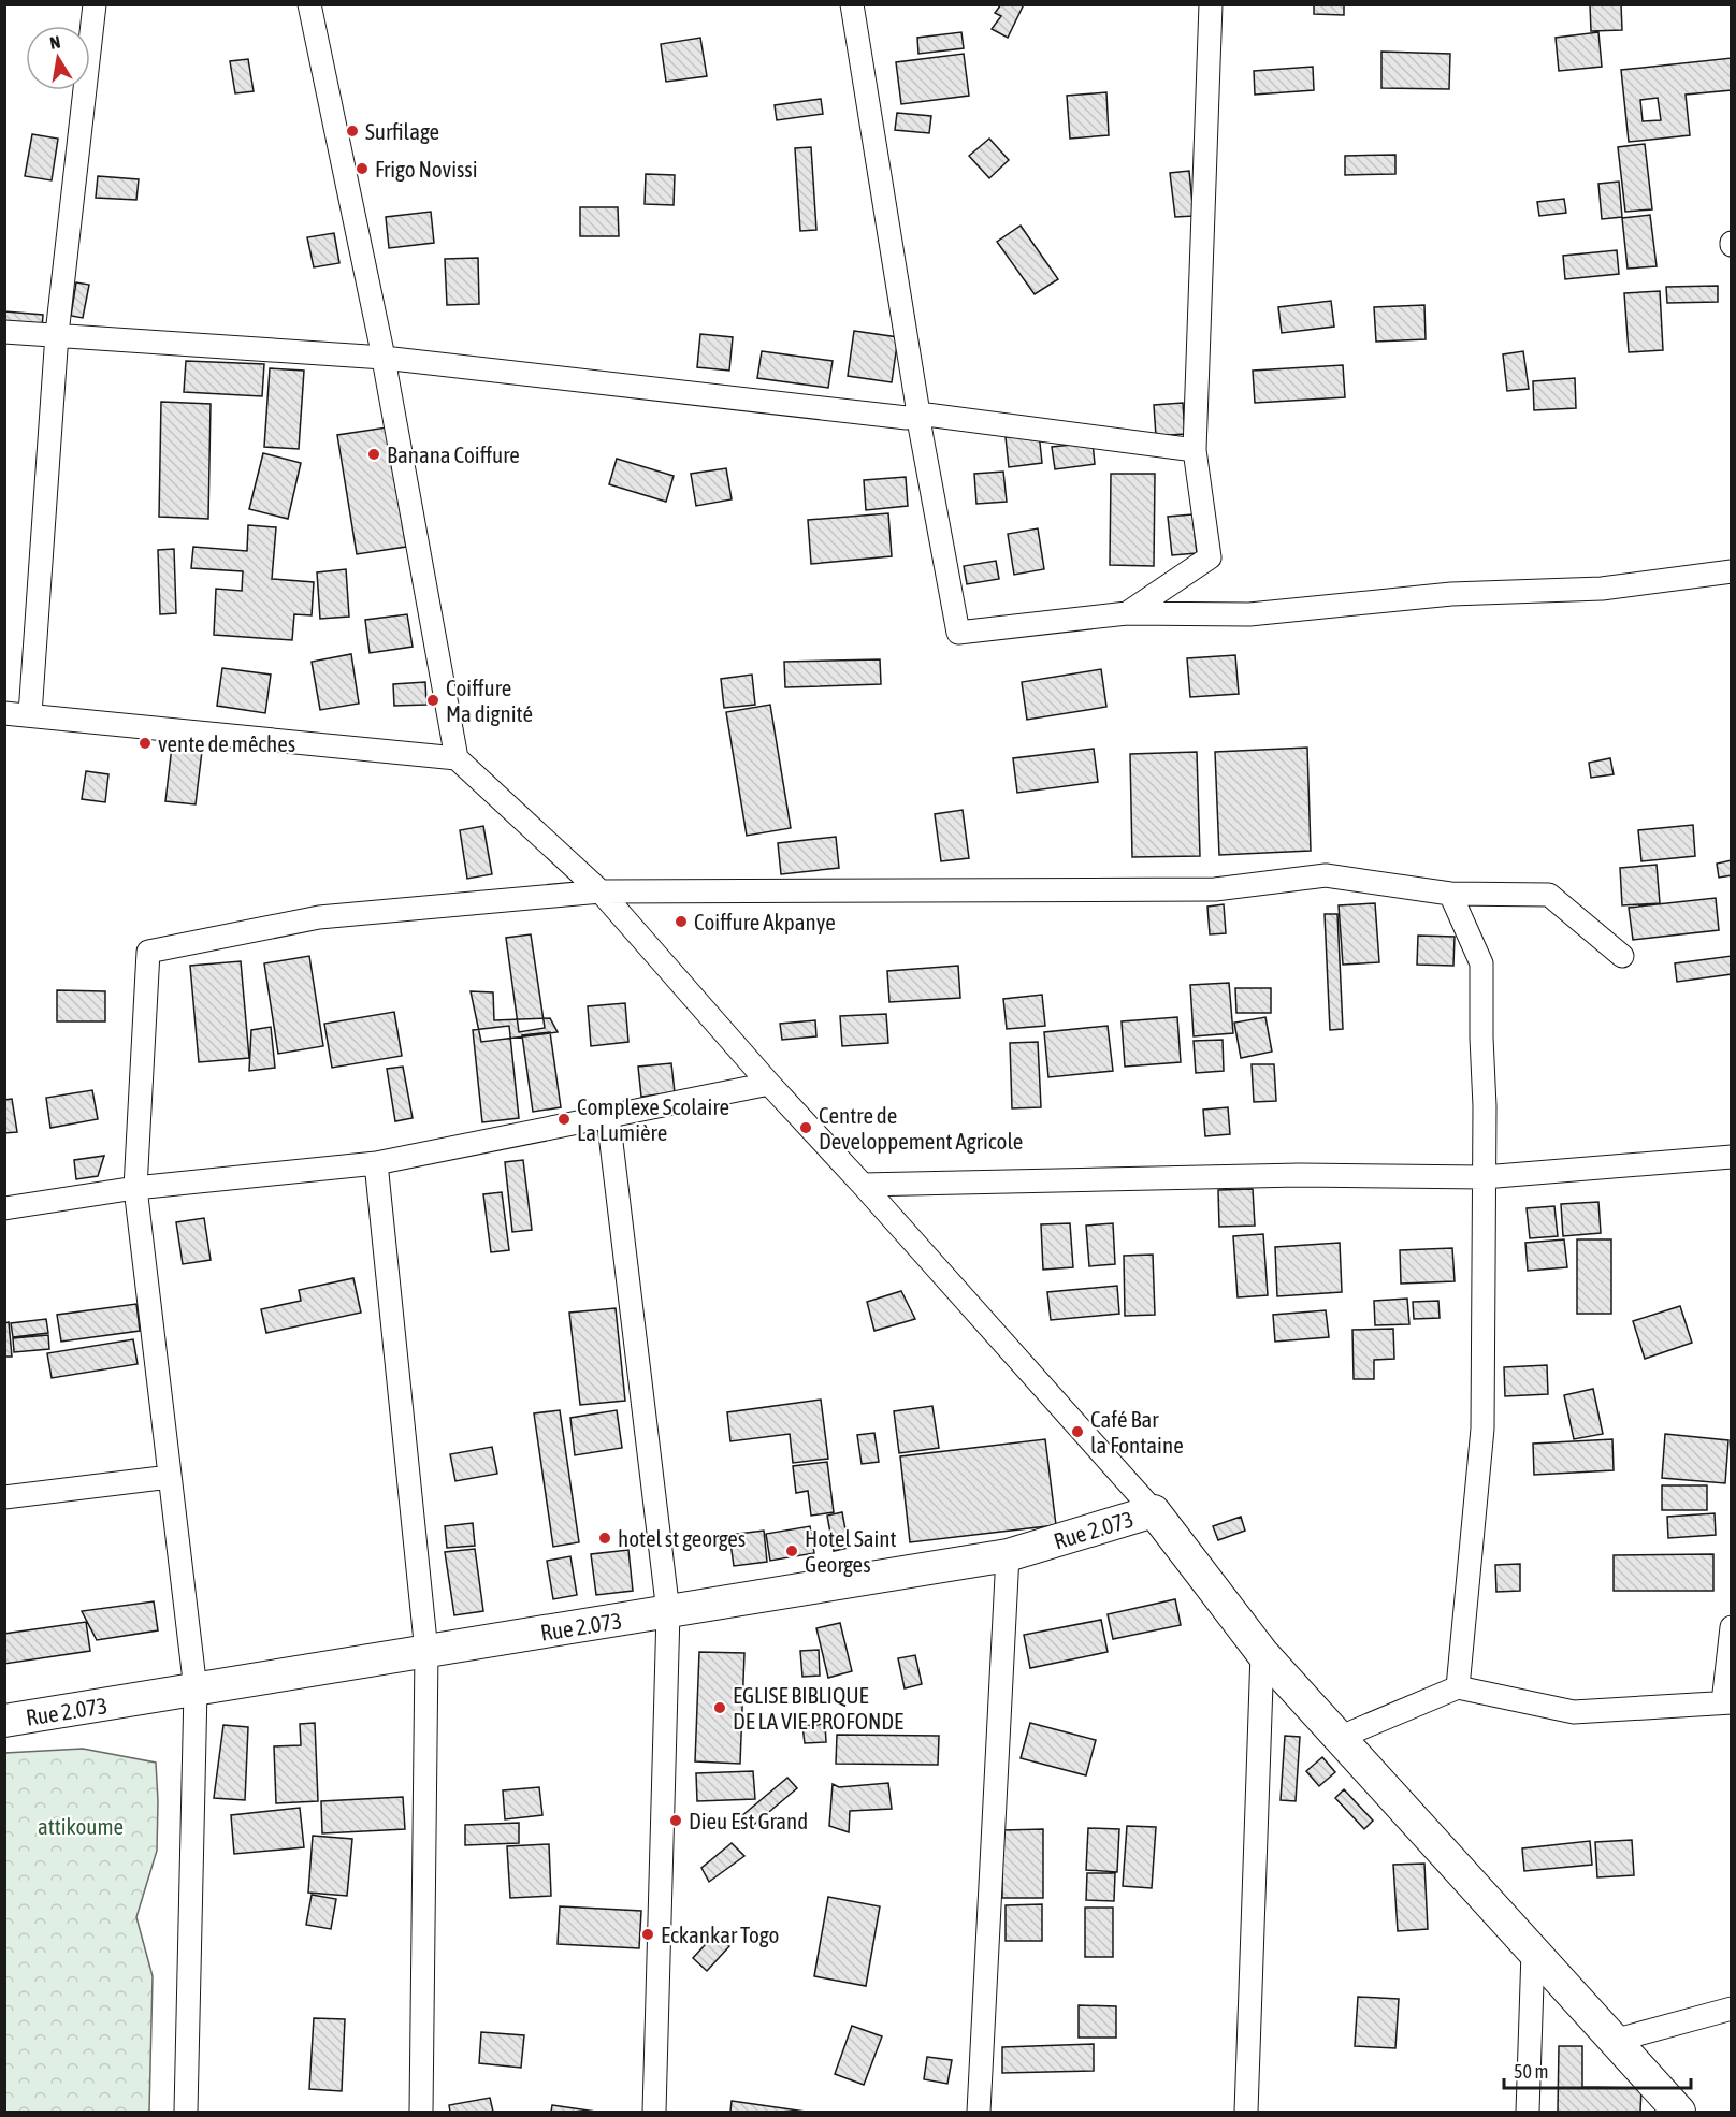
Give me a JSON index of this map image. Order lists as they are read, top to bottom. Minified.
{"streets":{"street":["Rue 2.073"]},"parks":["attikoume"],"places":["Surfilage","Frigo Novissi","Banana Coiffure","Coiffure Ma dignité","vente de mêches","Coiffure Akpanye","Complexe Scolaire La Lumière","Centre de Developpement Agricole","Café Bar la Fontaine","hotel st georges","Hotel Saint Georges","EGLISE BIBLIQUE DE LA VIE PROFONDE","Dieu Est Grand","Eckankar Togo"],"scale_bar":"50 m","north":"top"}
